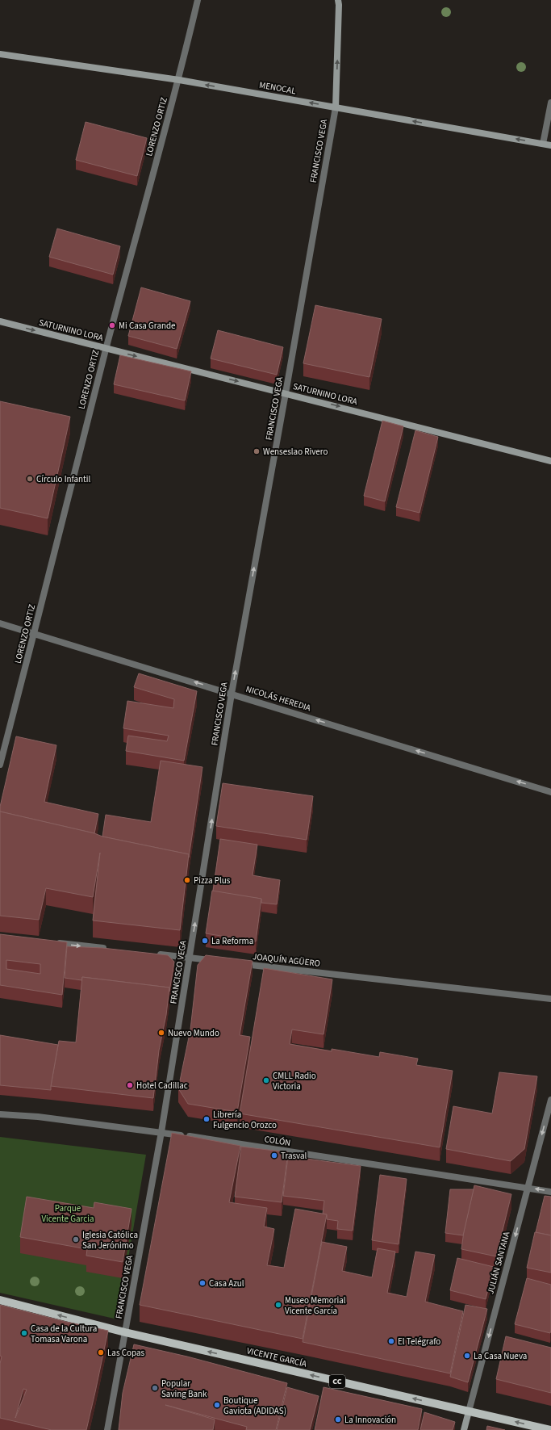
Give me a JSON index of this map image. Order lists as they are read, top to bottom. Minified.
{"streets":{"main road":["VICENTE GARCÍA","CC"],"street":["MENOCAL","LORENZO ORTIZ","FRANCISCO VEGA","SATURNINO LORA","NICOLÁS HEREDIA","JOAQUÍN AGÜERO","COLÓN","JULIÁN SANTANA"]},"crossings":[["MENOCAL","LORENZO ORTIZ"],["MENOCAL","FRANCISCO VEGA"],["LORENZO ORTIZ","SATURNINO LORA"],["LORENZO ORTIZ","NICOLÁS HEREDIA"],["FRANCISCO VEGA","SATURNINO LORA"],["FRANCISCO VEGA","NICOLÁS HEREDIA"],["FRANCISCO VEGA","COLÓN"],["FRANCISCO VEGA","VICENTE GARCÍA"],["COLÓN","JULIÁN SANTANA"],["JULIÁN SANTANA","VICENTE GARCÍA"]],"one_way":["MENOCAL","FRANCISCO VEGA","SATURNINO LORA","NICOLÁS HEREDIA","JULIÁN SANTANA","VICENTE GARCÍA"],"parks":["Parque Vicente Garcia"],"places":["Mi Casa Grande","Wenseslao Rivero","Círculo Infantil","Pizza Plus","La Reforma","Nuevo Mundo","CMLL Radio Victoria","Hotel Cadillac","Librería Fulgencio Orozco","Trasval","Iglesia Católica San Jerónimo","Casa Azul","Museo Memorial Vicente García","Casa de la Cultura Tomasa Varona","El Telégrafo","Las Copas","La Casa Nueva","Popular Saving Bank","Boutique Gaviota (ADIDAS)","La Innovación"]}
